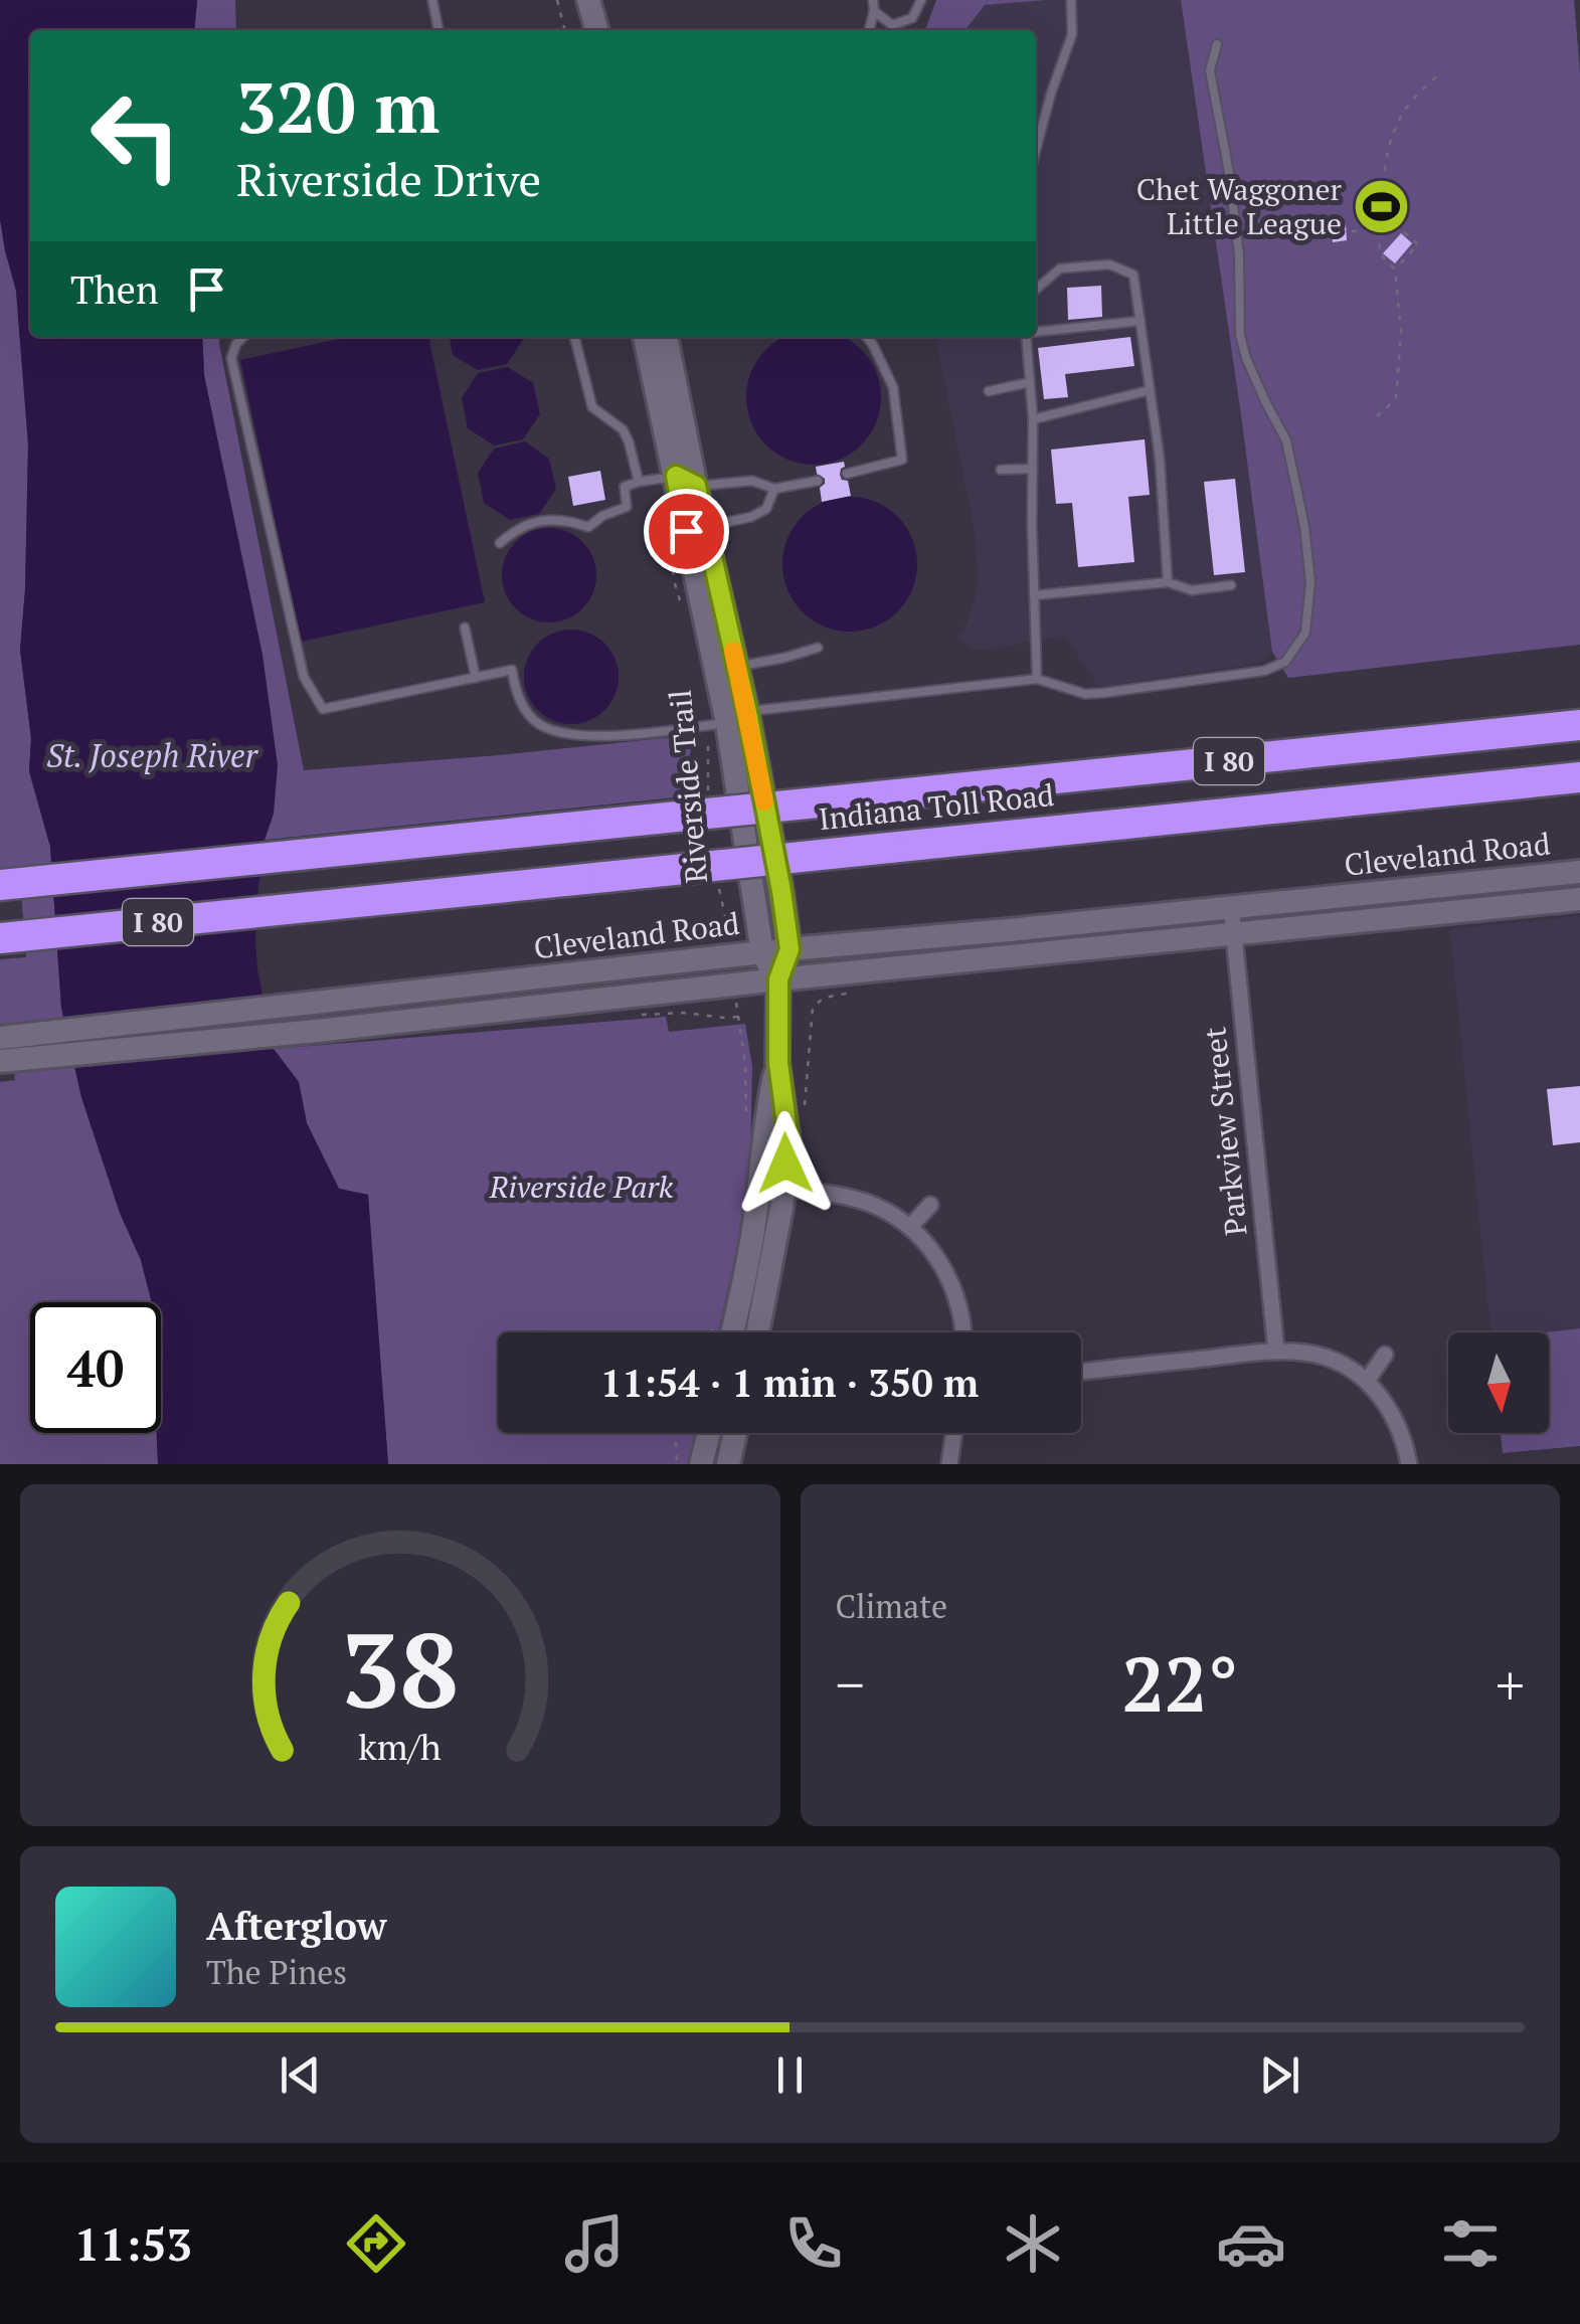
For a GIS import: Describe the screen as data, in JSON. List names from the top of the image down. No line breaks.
{"streets":{"highway":["I 80","Indiana Toll Road"],"main road":["Cleveland Road"],"street":["Parkview Street"],"path":["Riverside Trail"]},"crossings":[["Cleveland Road","Parkview Street"]],"water":["St. Joseph River"],"parks":["Riverside Park"],"places":{"sports":["Chet Waggoner Little League"]},"north":"bottom","page":{"turn":["320 m","Riverside Drive"],"then":"Then","limit":"40","trip":"11:54 · 1 min · 350 m","tile":"Climate","heat":["−","22°","+"],"song":["Afterglow","The Pines"],"tabs":"11:53","gauge":["38","km/h"]}}
